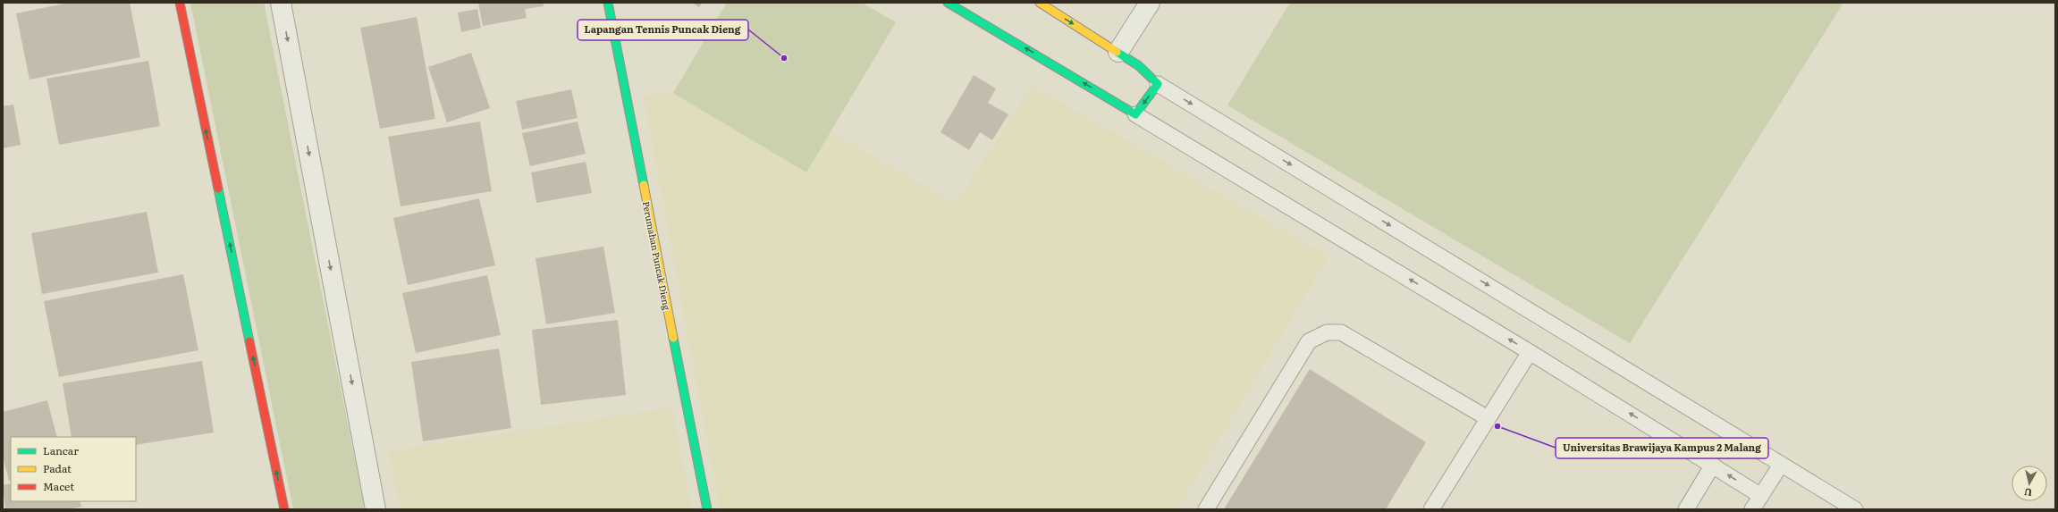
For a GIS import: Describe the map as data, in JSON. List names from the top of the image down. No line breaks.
{"streets":{"street":["Perumahan Puncak Dieng"]},"places":["Lapangan Tennis Puncak Dieng","Universitas Brawijaya Kampus 2 Malang"],"legend":["Lancar","Padat","Macet"],"north":"bottom"}
